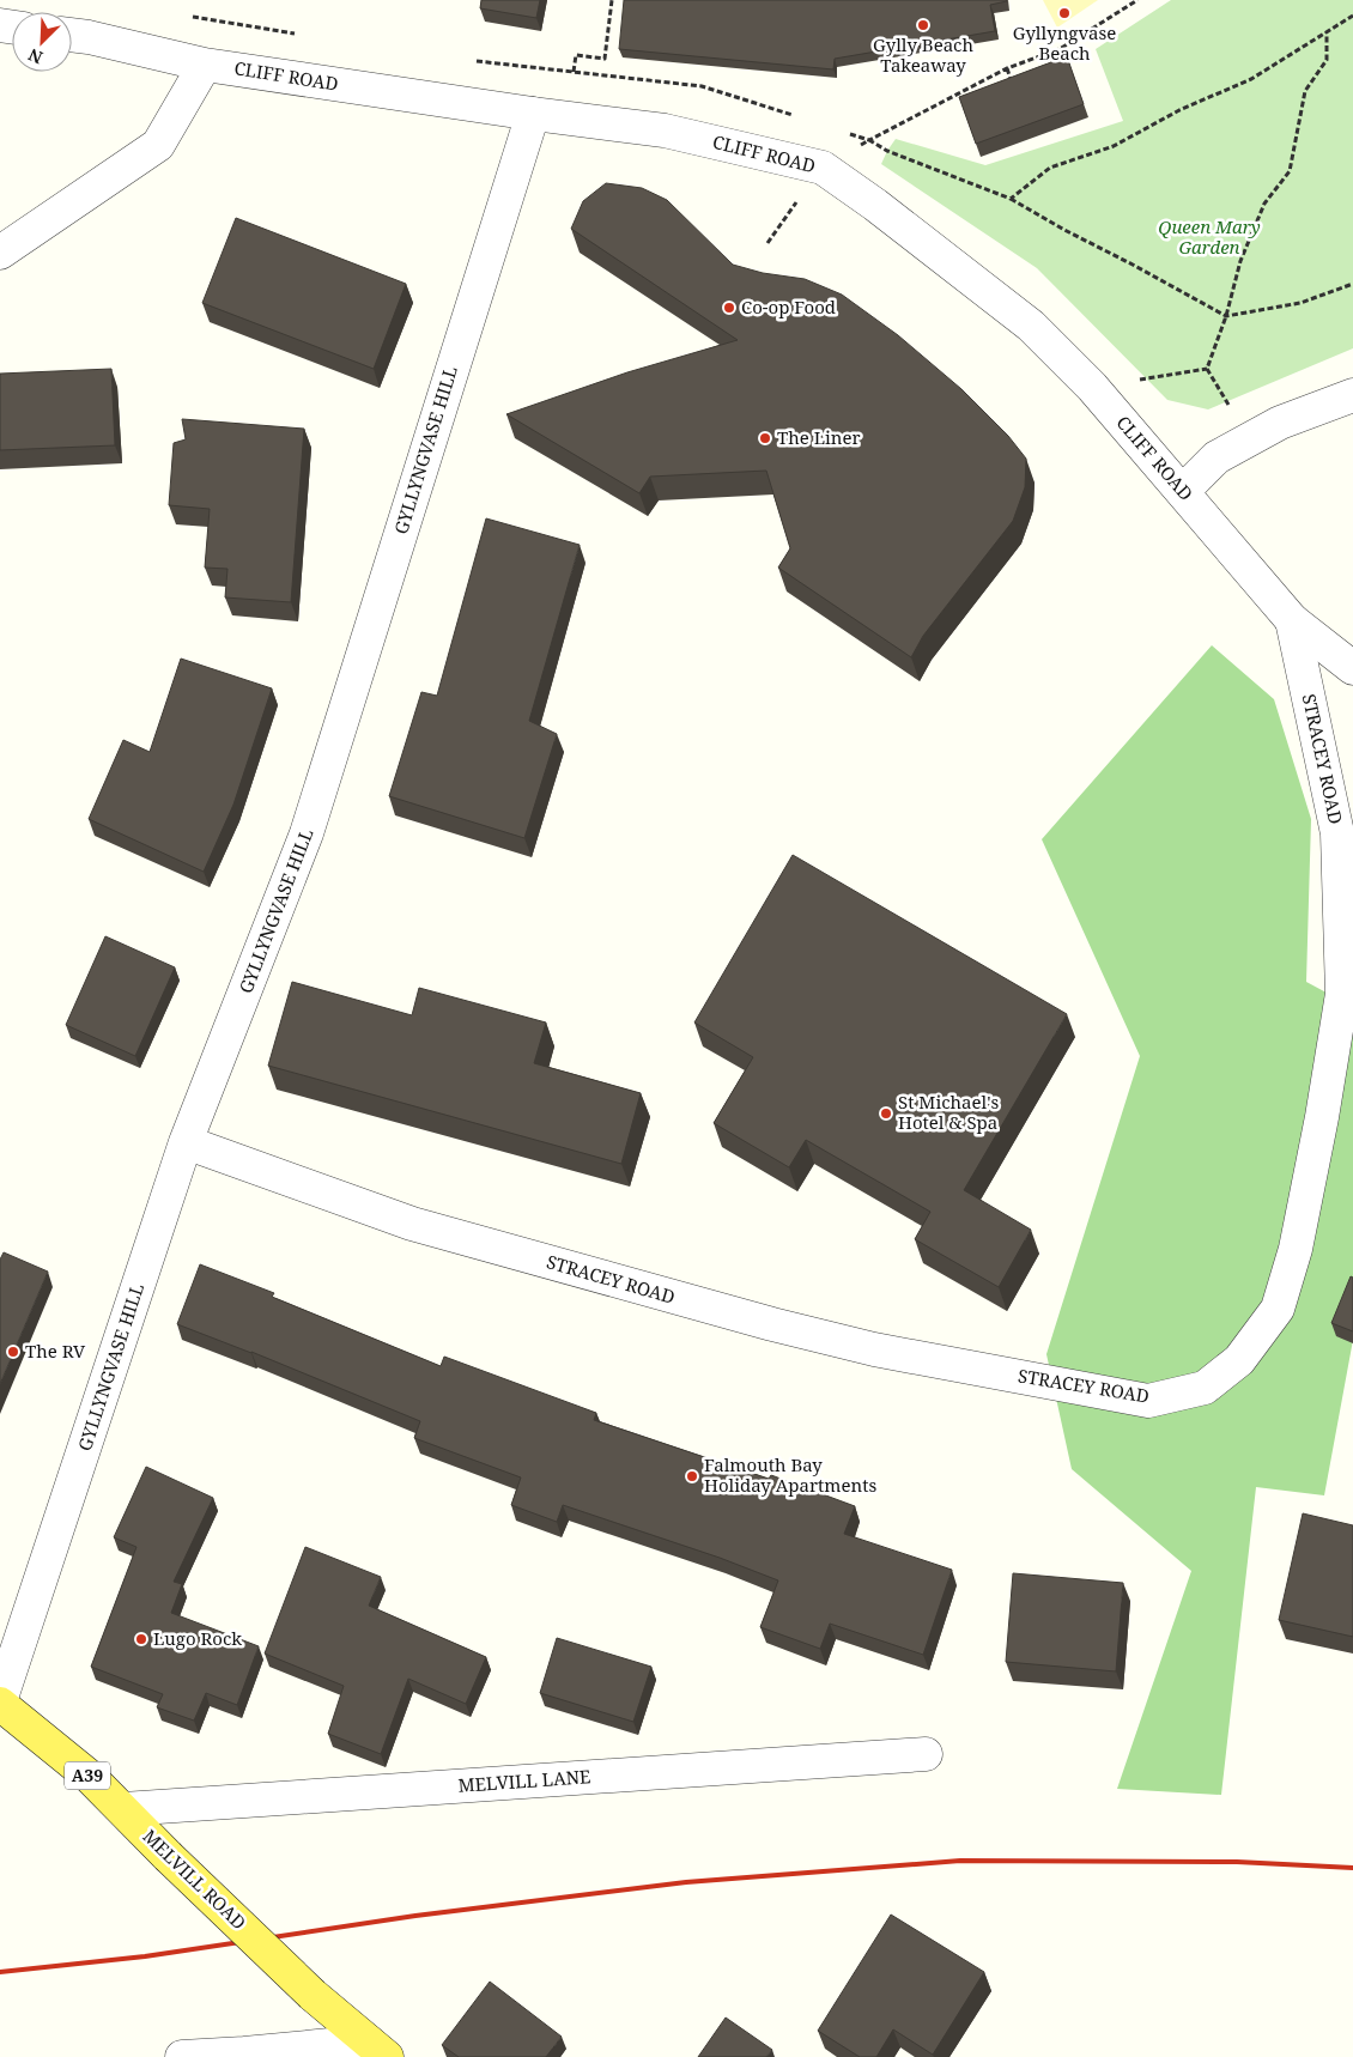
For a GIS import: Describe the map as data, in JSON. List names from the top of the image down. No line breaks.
{"streets":{"main road":["A39","MELVILL ROAD"],"street":["CLIFF ROAD","GYLLYNGVASE HILL","STRACEY ROAD","MELVILL LANE"]},"crossings":[["CLIFF ROAD","GYLLYNGVASE HILL"],["CLIFF ROAD","STRACEY ROAD"],["GYLLYNGVASE HILL","STRACEY ROAD"],["GYLLYNGVASE HILL","MELVILL ROAD"],["MELVILL LANE","MELVILL ROAD"]],"parks":["Queen Mary Garden"],"places":["Gyllyngvase Beach","Gylly Beach Takeaway","Co-op Food","The Liner","St Michael's Hotel & Spa","The RV","Falmouth Bay Holiday Apartments","Lugo Rock"],"north":"bottom left"}
